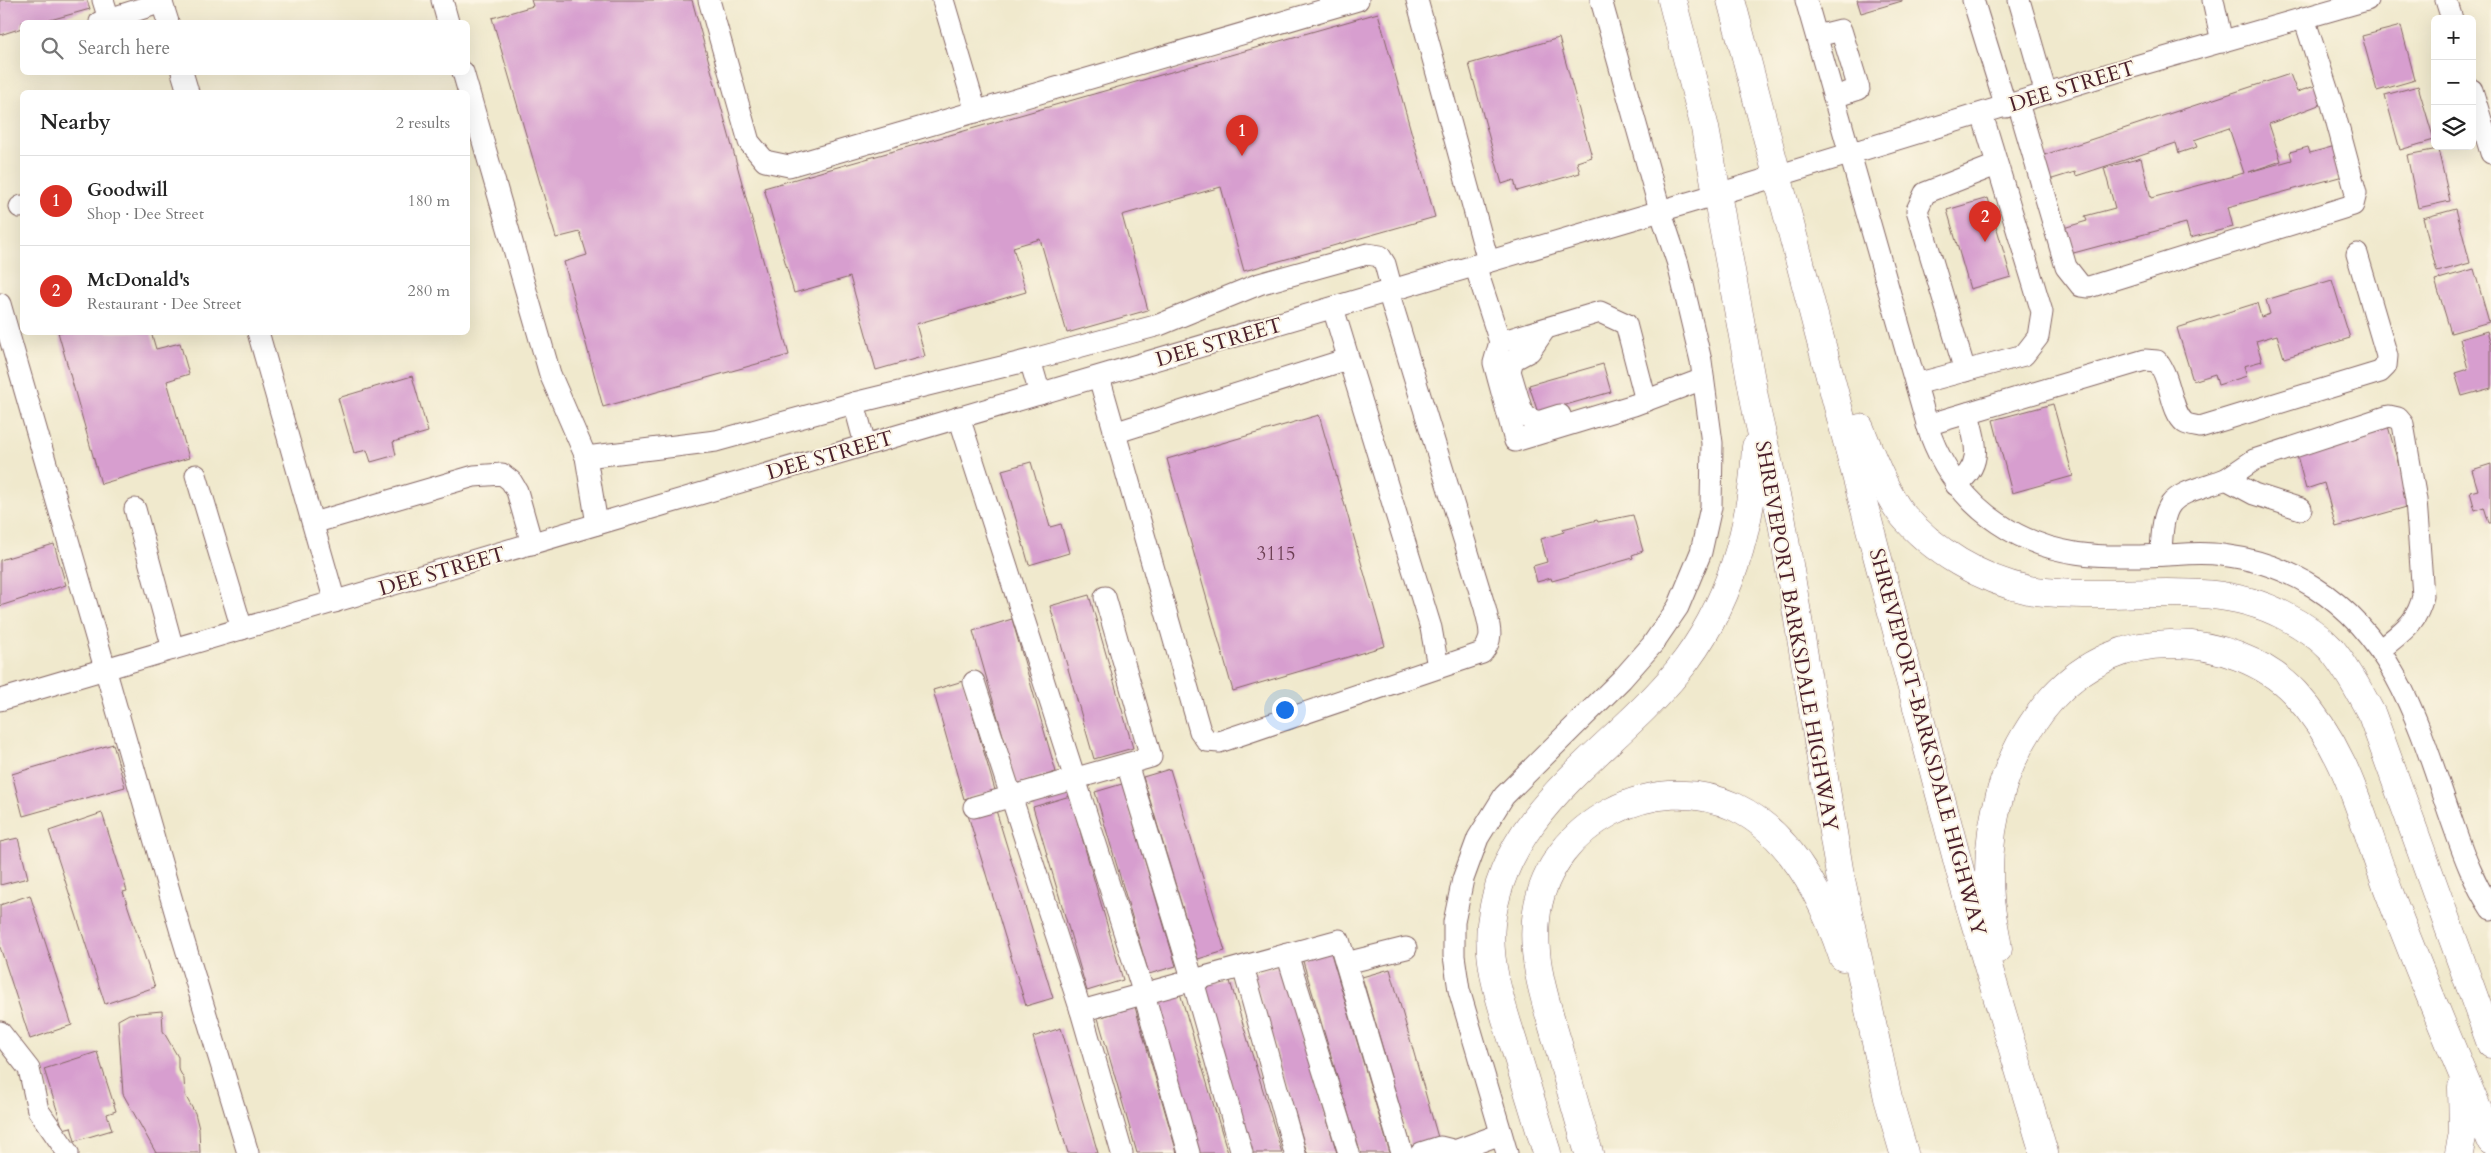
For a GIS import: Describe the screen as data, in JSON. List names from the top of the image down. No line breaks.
{"streets":{"main road":["SHREVEPORT BARKSDALE HIGHWAY","SHREVEPORT-BARKSDALE HIGHWAY"],"street":["DEE STREET"]},"crossings":[["DEE STREET","SHREVEPORT BARKSDALE HIGHWAY"]],"house_numbers":["3115"],"page":{"map_buttons":["+","−"],"search":"Search here","heading":["Nearby","2 results"],"pins":["1","2"],"list":[{"mark":"1","name":"Goodwill","note":"Shop · Dee Street","value":"180 m"},{"mark":"2","name":"McDonald's","note":"Restaurant · Dee Street","value":"280 m"}]}}
